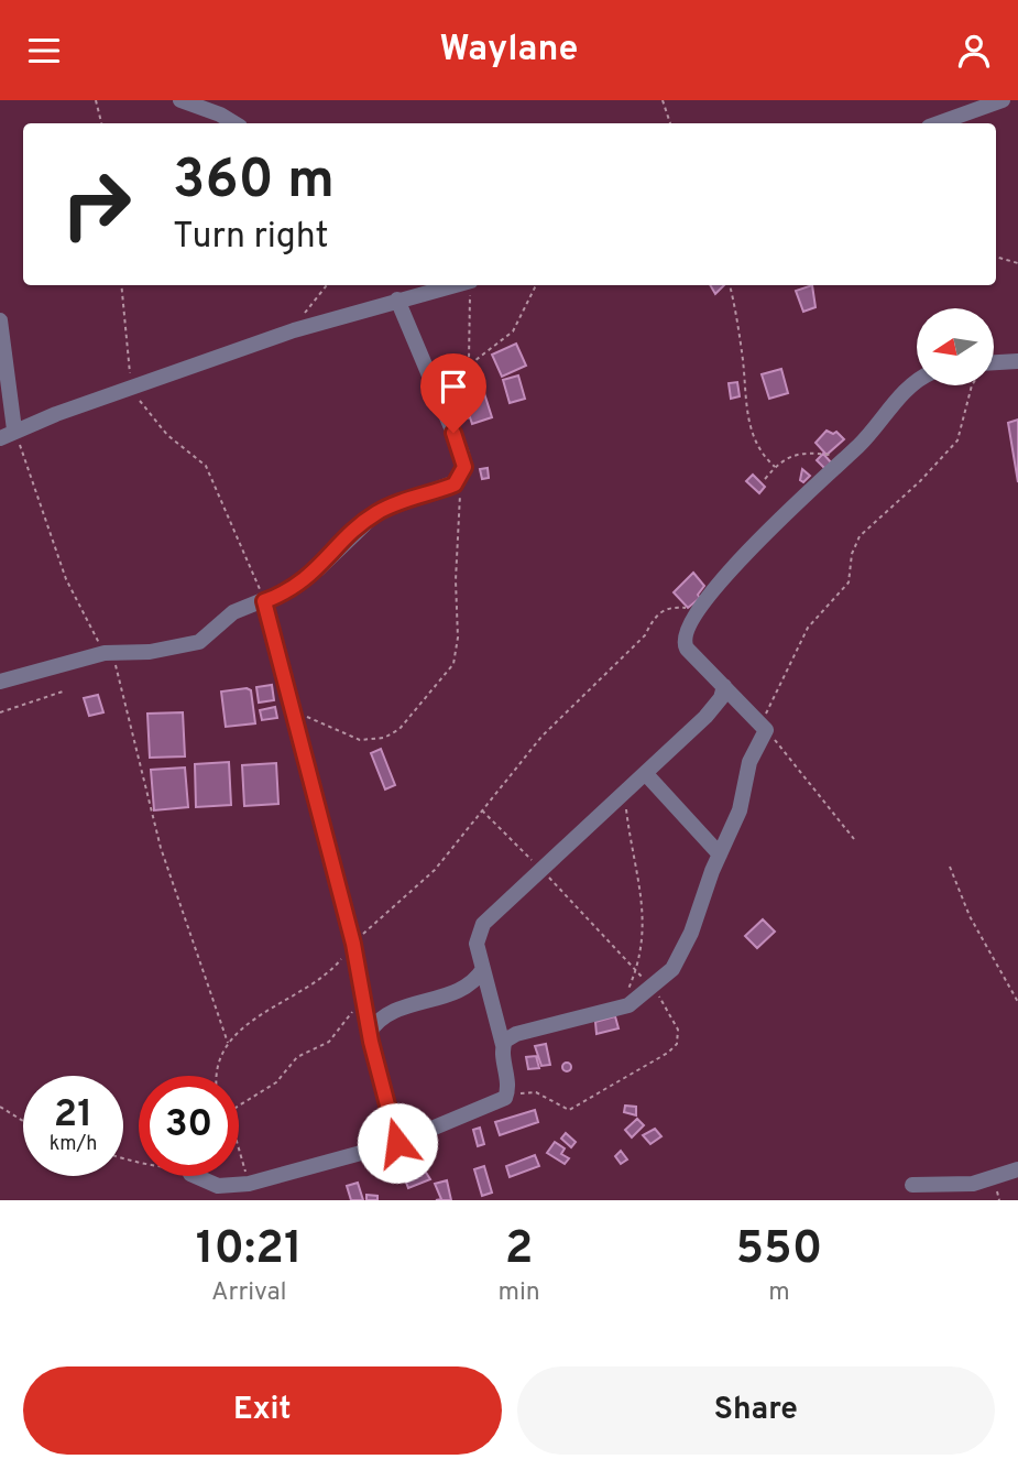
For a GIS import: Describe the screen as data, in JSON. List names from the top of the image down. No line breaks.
{"north":"left","page":{"header":"Waylane","turn":["360 m","Turn right"],"speed":"21 km/h","limit":"30","eta":["10:21","Arrival","2","min","550","m"],"buttons":["Exit","Share"]}}
